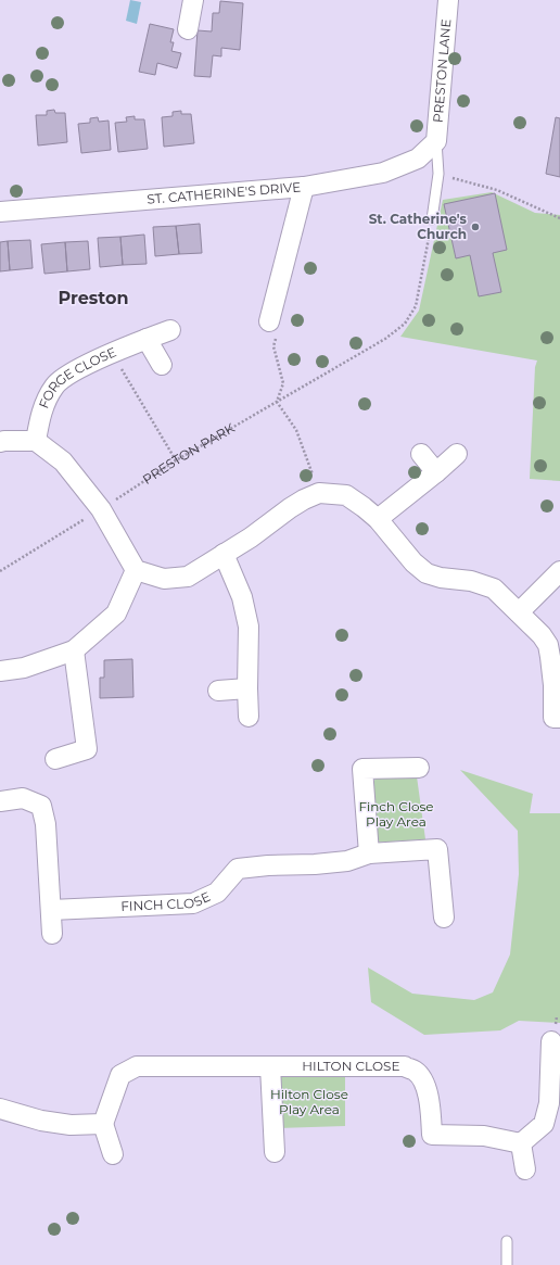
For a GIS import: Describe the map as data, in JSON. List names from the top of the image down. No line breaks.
{"streets":{"street":["PRESTON LANE","ST. CATHERINE'S DRIVE","FORGE CLOSE","FINCH CLOSE","HILTON CLOSE"],"path":["PRESTON PARK"]},"crossings":[["PRESTON LANE","ST. CATHERINE'S DRIVE"]],"districts":["Preston"],"parks":["Finch Close Play Area","Hilton Close Play Area"],"places":["St. Catherine's Church"]}
